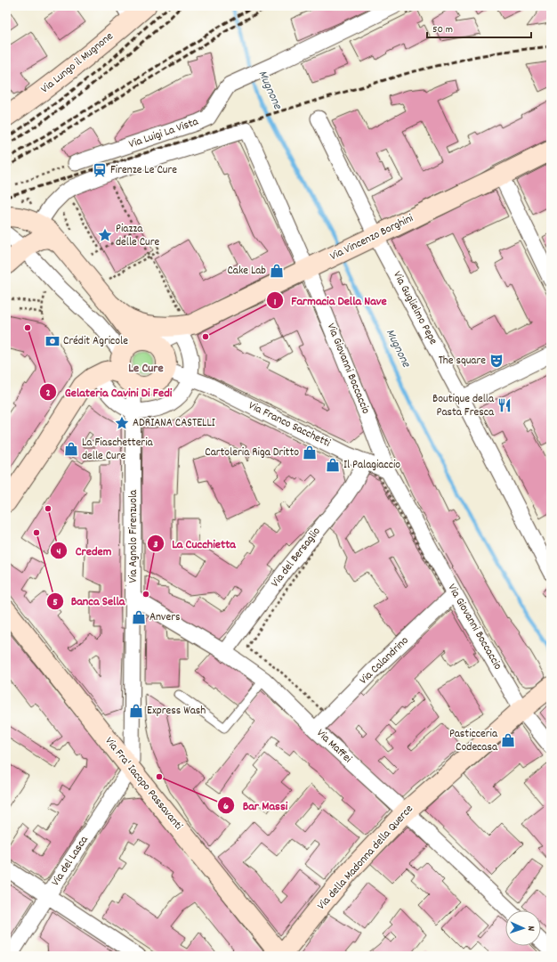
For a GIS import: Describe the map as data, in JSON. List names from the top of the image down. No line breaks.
{"streets":{"street":["Via Lungo il Mugnone","Via Luigi La Vista","Via Vincenzo Borghini","Via Guglielmo Pepe","Via Giovanni Boccaccio","Via Franco Sacchetti","Via Agnolo Firenzuola","Via del Bersaglio","Via Calandrino","Via Maffei","Via Fra' Iacopo Passavanti","Via della Madonna della Querce","Via del Lasca"]},"crossings":[["Via Vincenzo Borghini","Via Guglielmo Pepe"],["Via Vincenzo Borghini","Via Giovanni Boccaccio"],["Via Giovanni Boccaccio","Via Franco Sacchetti"],["Via Giovanni Boccaccio","Via Calandrino"],["Via Giovanni Boccaccio","Via della Madonna della Querce"],["Via Franco Sacchetti","Via del Bersaglio"],["Via Agnolo Firenzuola","Via Maffei"],["Via Agnolo Firenzuola","Via Fra' Iacopo Passavanti"],["Via Agnolo Firenzuola","Via del Lasca"],["Via del Bersaglio","Via Maffei"],["Via Calandrino","Via Maffei"],["Via Maffei","Via della Madonna della Querce"],["Via Fra' Iacopo Passavanti","Via della Madonna della Querce"],["Via Fra' Iacopo Passavanti","Via del Lasca"]],"districts":["Le Cure"],"water":["Mugnone"],"places":{"station":["Firenze Le Cure"],"place":["Piazza delle Cure","ADRIANA CASTELLI"],"shop":["Cake Lab","La Fiaschetteria delle Cure","Cartoleria Riga Dritto","Il Palagiaccio","Anvers","Express Wash","Pasticceria Codecasa"],"other":["Gelateria Cavini Di Fedi","Farmacia Della Nave","Credem","Banca Sella","La Cucchietta","Bar Massi"],"bank":["Crédit Agricole"],"theatre":["The square"],"restaurant":["Boutique della Pasta Fresca"]},"scale_bar":"50 m","north":"right"}
